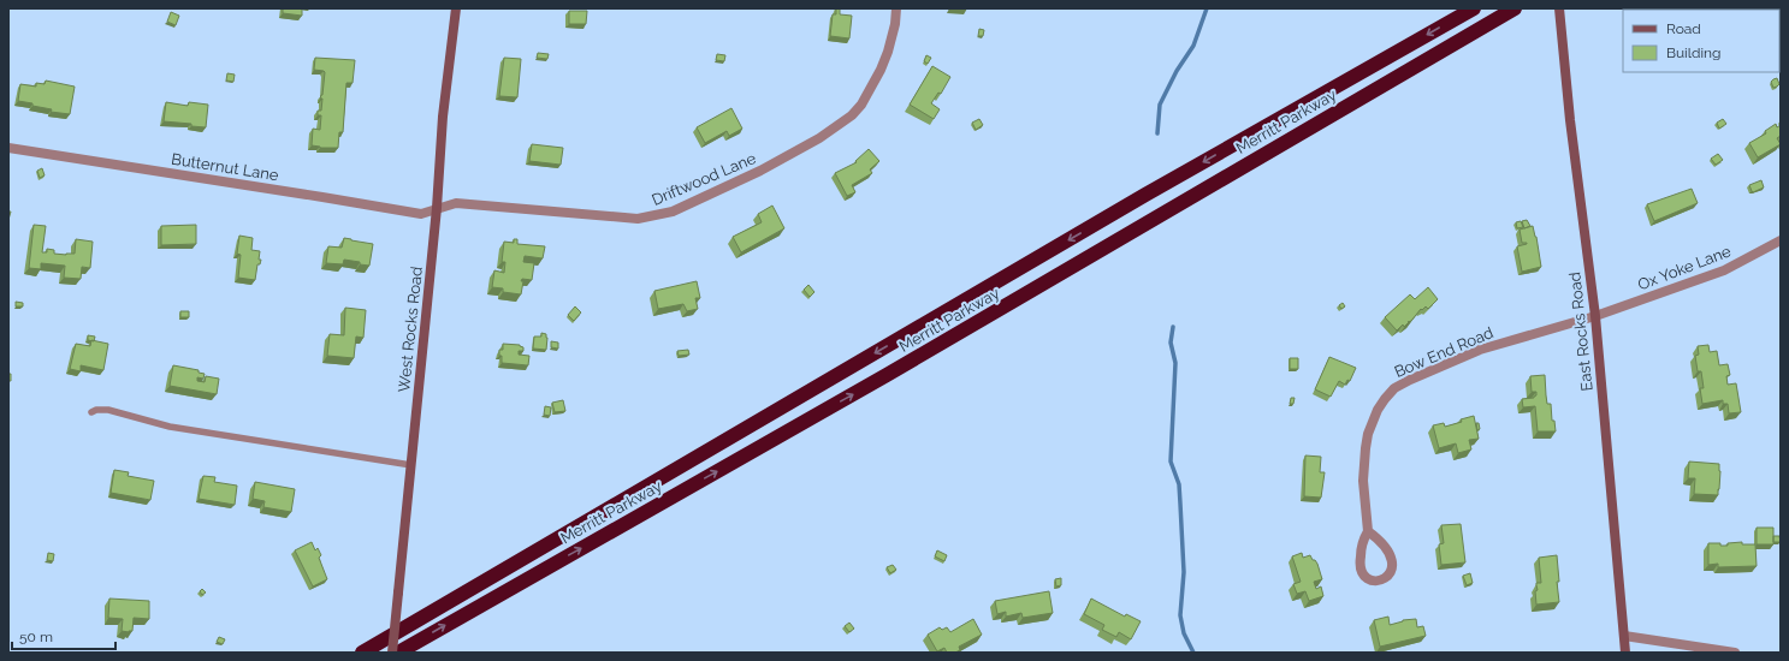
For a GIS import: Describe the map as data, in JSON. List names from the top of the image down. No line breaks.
{"streets":{"highway":["Merritt Parkway"],"street":["Butternut Lane","Driftwood Lane","Ox Yoke Lane","West Rocks Road","East Rocks Road","Bow End Road"]},"crossings":[["Butternut Lane","Driftwood Lane"],["Butternut Lane","West Rocks Road"],["Driftwood Lane","West Rocks Road"],["Ox Yoke Lane","East Rocks Road"],["Ox Yoke Lane","Bow End Road"],["East Rocks Road","Bow End Road"]],"legend":["Road","Building"],"scale_bar":"50 m"}
